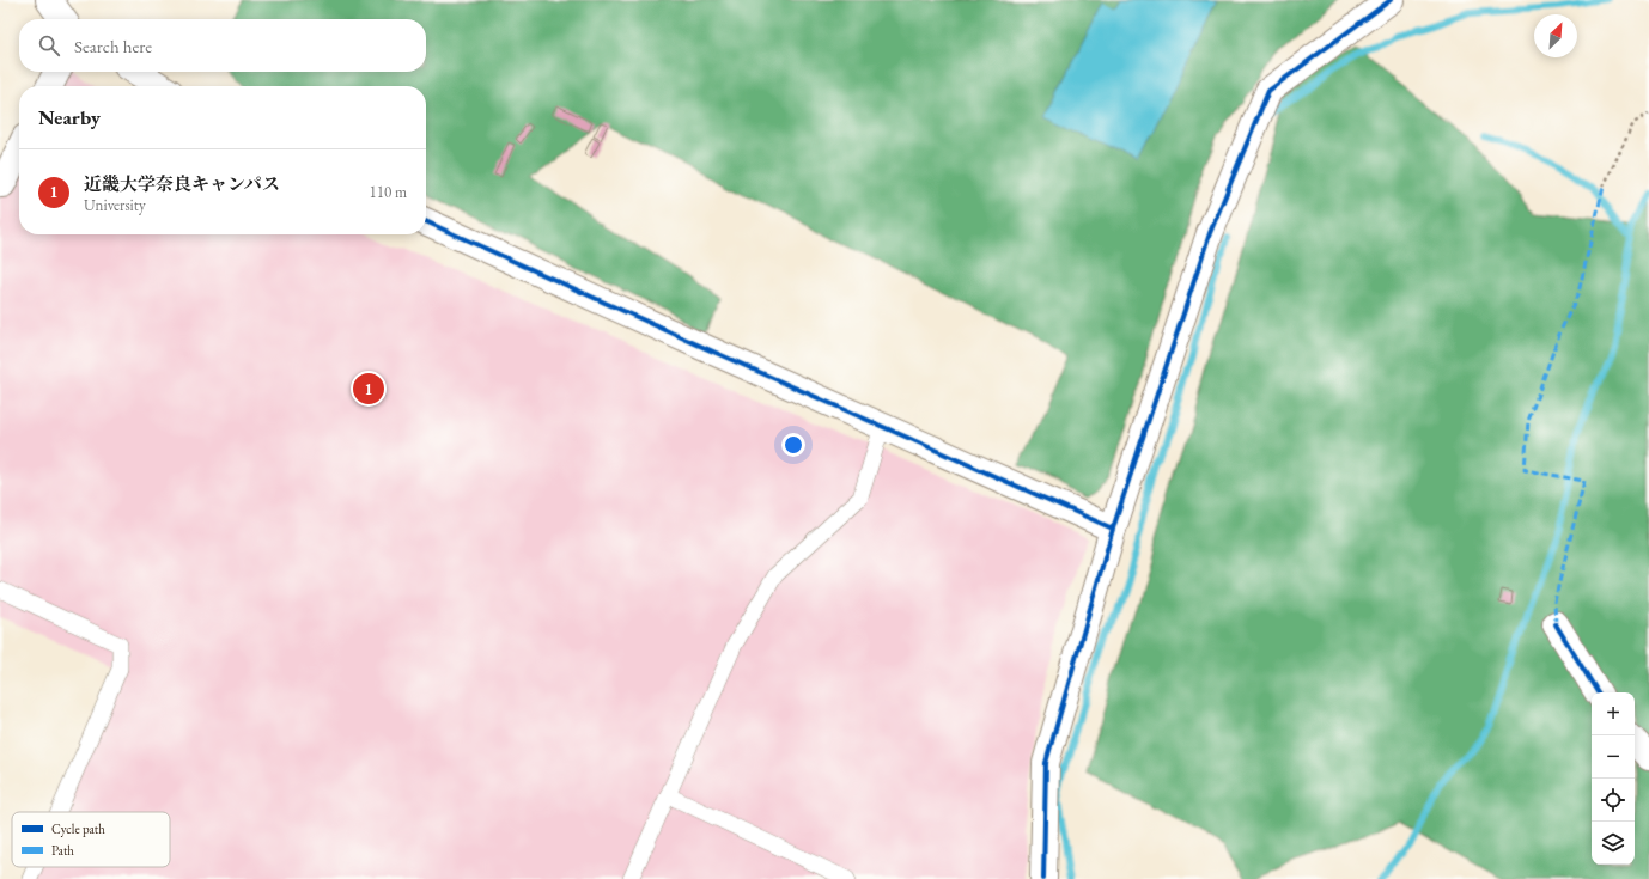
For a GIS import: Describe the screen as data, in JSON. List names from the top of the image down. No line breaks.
{"legend":["Cycle path","Path"],"north":"top right","page":{"search":"Search here","heading":"Nearby","list":[{"mark":"1","name":"近畿大学奈良キャンパス","note":"University","value":"110 m"}],"pins":"1","map_buttons":["+","−"]}}
